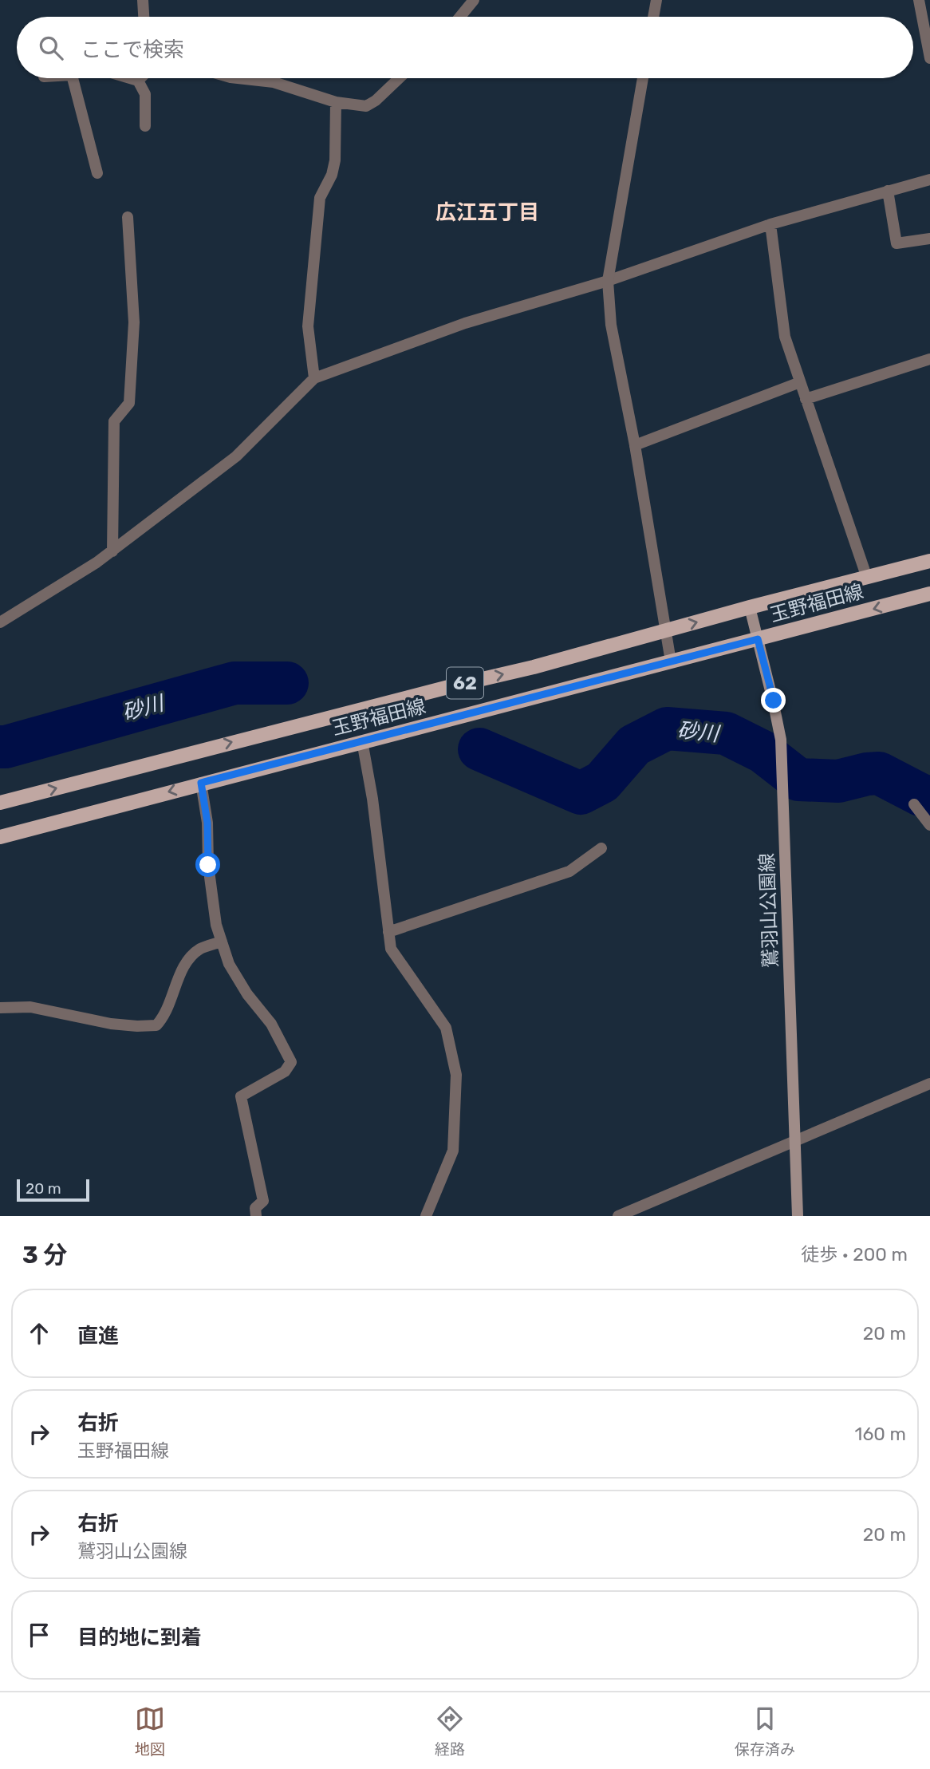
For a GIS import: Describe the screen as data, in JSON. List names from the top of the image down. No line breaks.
{"streets":{"main road":["玉野福田線","62","鷲羽山公園線"]},"crossings":[["玉野福田線","鷲羽山公園線"]],"districts":["広江五丁目"],"water":["砂川"],"scale_bar":"20 m","page":{"search":"ここで検索","scale":"20 m","heading":["3 分","徒歩 · 200 m"],"list":[["直進","20 m"],["右折","玉野福田線","160 m"],["右折","鷲羽山公園線","20 m"],"目的地に到着"],"nav":["地図","経路","保存済み"]}}
